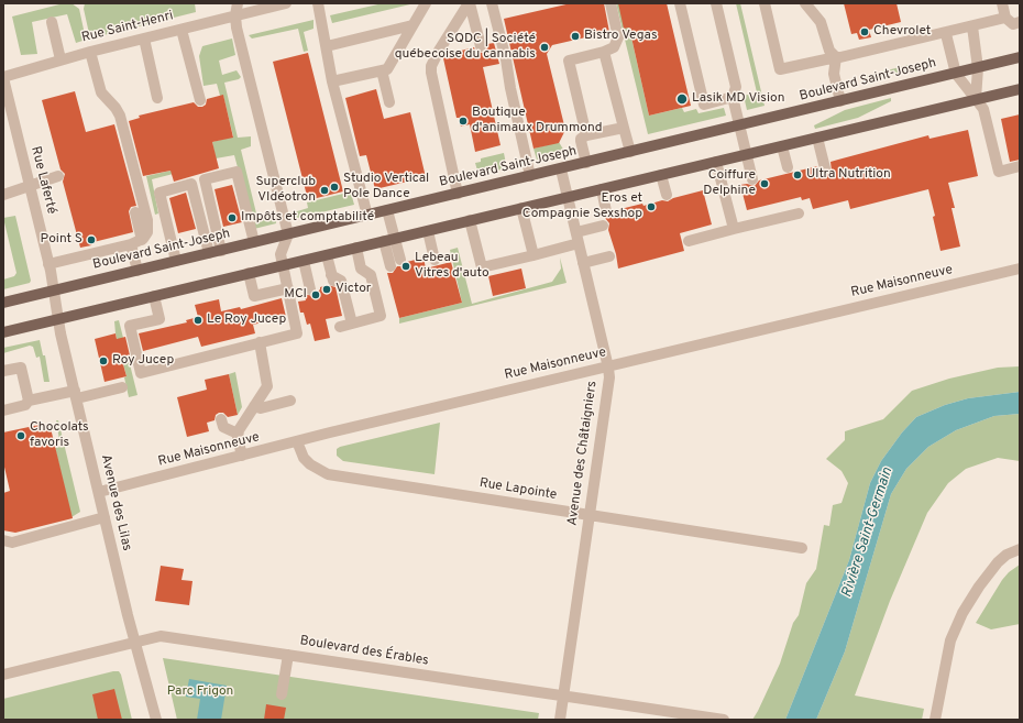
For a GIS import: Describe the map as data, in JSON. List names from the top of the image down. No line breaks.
{"streets":{"main road":["Boulevard Saint-Joseph"],"street":["Rue Saint-Henri","Rue Laferté","Rue Maisonneuve","Avenue des Châtaigniers","Rue Lapointe","Avenue des Lilas","Boulevard des Érables"]},"crossings":[["Rue Saint-Henri","Rue Laferté"],["Boulevard Saint-Joseph","Rue Laferté"],["Boulevard Saint-Joseph","Avenue des Châtaigniers"],["Boulevard Saint-Joseph","Avenue des Lilas"],["Rue Laferté","Avenue des Lilas"],["Rue Maisonneuve","Avenue des Châtaigniers"],["Rue Maisonneuve","Rue Lapointe"],["Rue Maisonneuve","Avenue des Lilas"],["Avenue des Châtaigniers","Rue Lapointe"],["Avenue des Châtaigniers","Boulevard des Érables"],["Avenue des Lilas","Boulevard des Érables"]],"water":["Rivière Saint-Germain"],"parks":["Parc Frigon"],"places":["Chevrolet","Bistro Vegas","SQDC | Société québecoise du cannabis","Lasik MD Vision","Boutique d'animaux Drummond","Ultra Nutrition","Coiffure Delphine","Studio Vertical Pole Dance","Superclub VIdéotron","Eros et Compagnie Sexshop","Impôts et comptabilité","Point S","Lebeau Vitres d'auto","Victor","MCI","Le Roy Jucep","Roy Jucep","Chocolats favoris"]}
